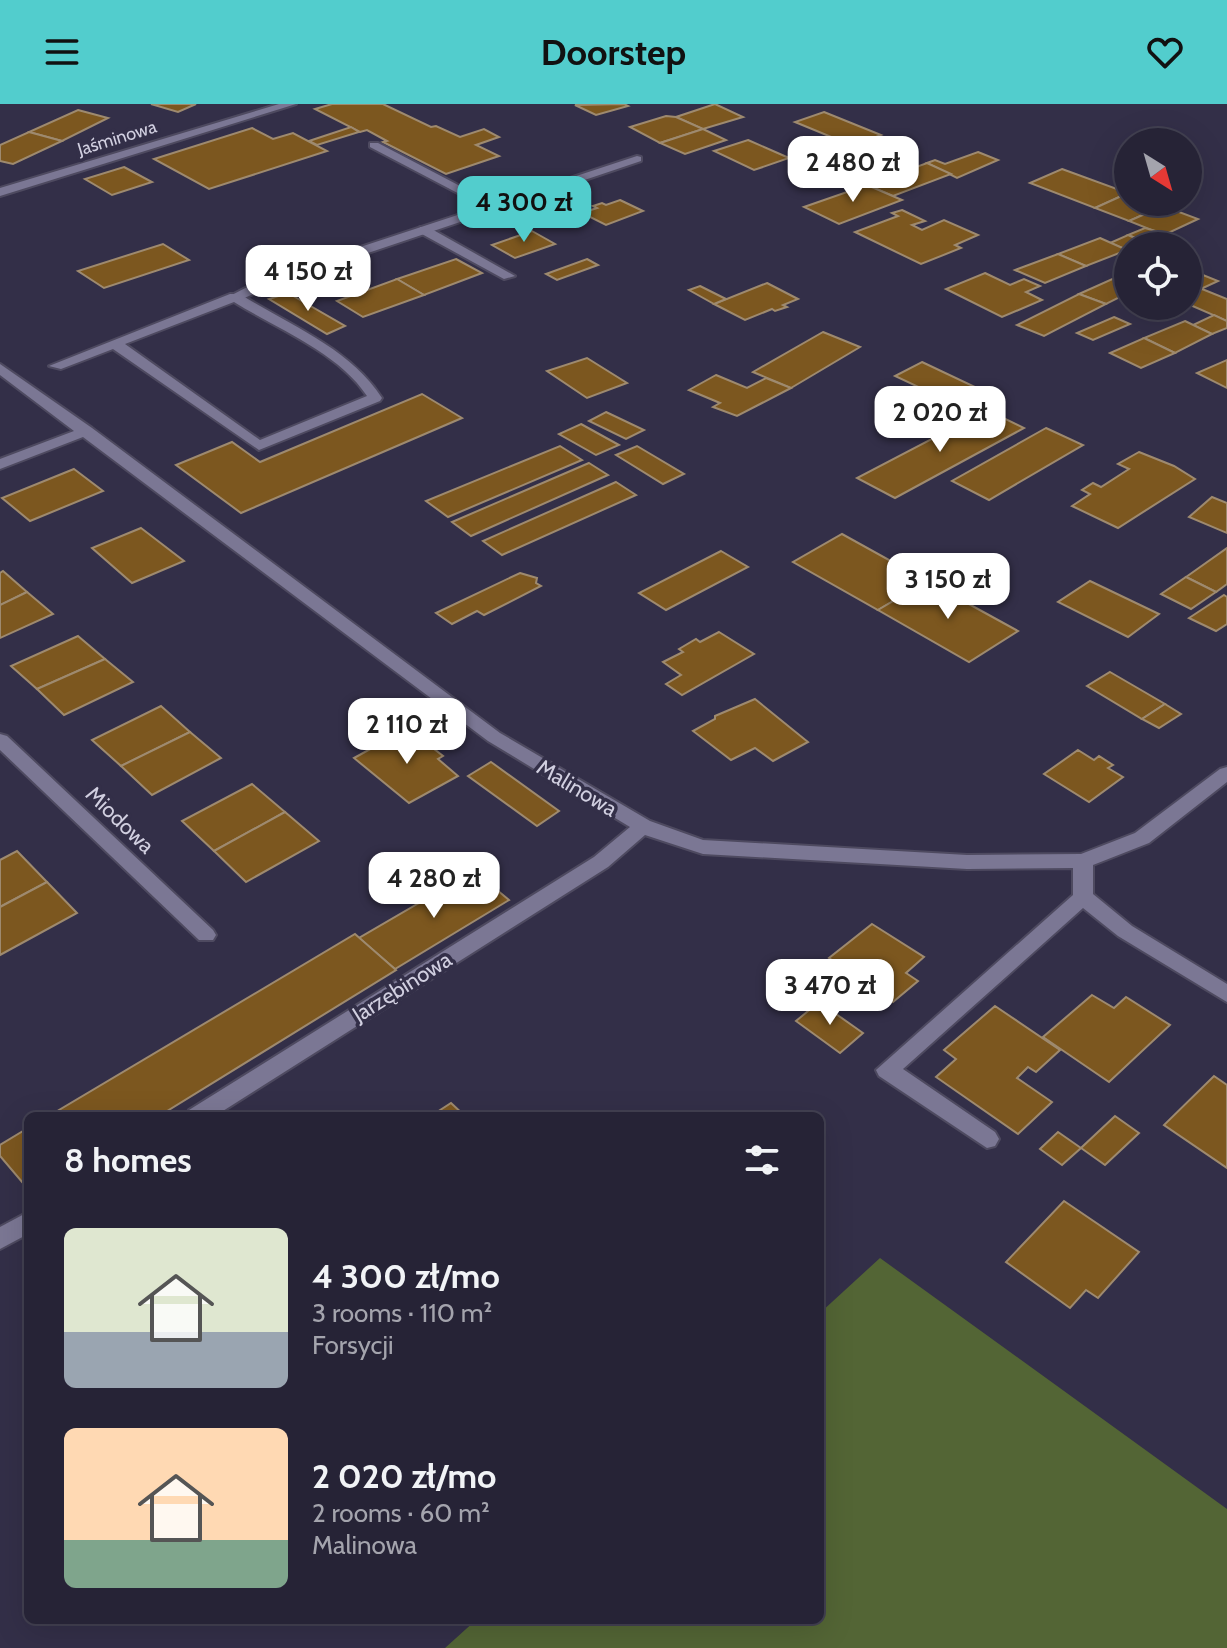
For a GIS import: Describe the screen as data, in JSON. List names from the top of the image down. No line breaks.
{"streets":{"street":["Jaśminowa","Malinowa","Miodowa","Jarzębinowa"]},"crossings":[["Malinowa","Jarzębinowa"]],"north":"bottom right","page":{"header":"Doorstep","price":["2 480 zł","4 300 zł","4 150 zł","2 020 zł","3 150 zł","2 110 zł","4 280 zł","3 470 zł"],"heading":"8 homes","list":[{"name":"4 300 zł/mo","note":"3 rooms · 110 m² · Forsycji"},{"name":"2 020 zł/mo","note":"2 rooms · 60 m² · Malinowa"}]}}
